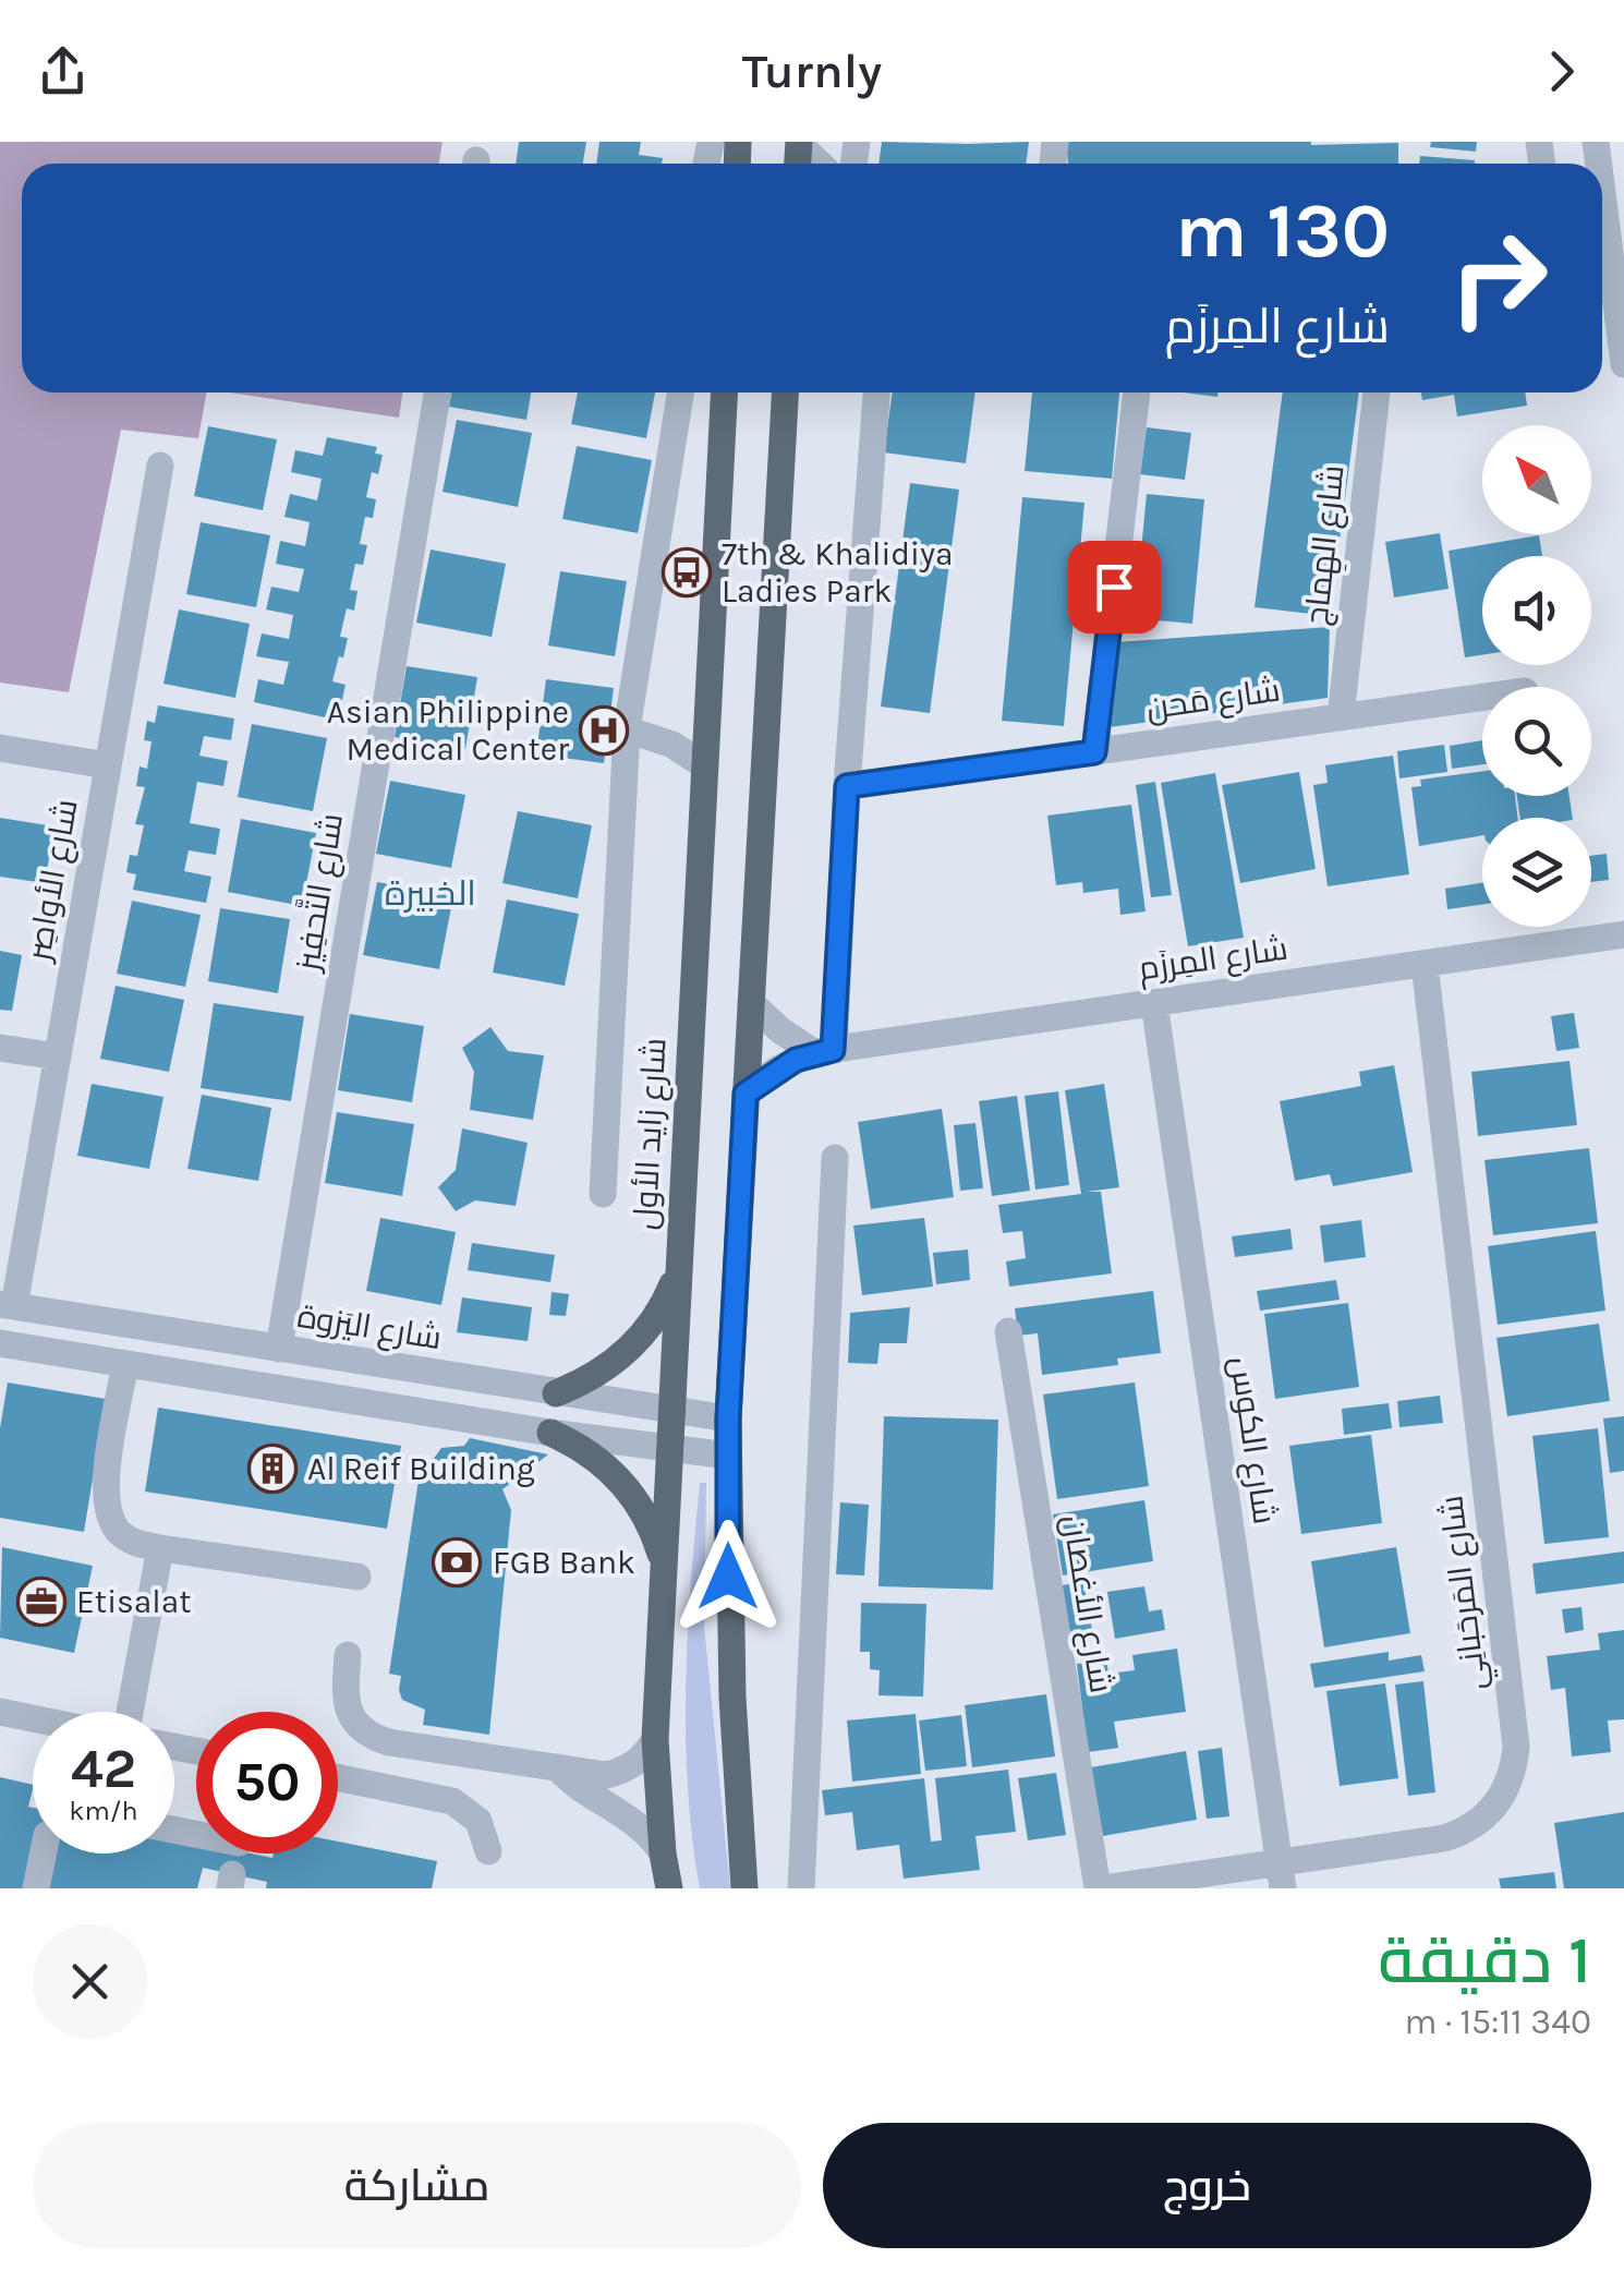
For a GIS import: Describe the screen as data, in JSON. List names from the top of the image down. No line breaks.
{"streets":{"main road":["شارع زايد الأول"],"street":["شارع الهِماج","شارع مَحن","شارع الأواصِر","شارع التَّحفِيز","شارع المِرزَم","شارع اليَزوة","شارع الكوس","شارع المَرحَبانِي","شارع الأغصان"]},"crossings":[["شارع الهِماج","شارع مَحن"],["شارع الأواصِر","شارع اليَزوة"],["شارع التَّحفِيز","شارع اليَزوة"],["شارع المِرزَم","شارع الكوس"],["شارع المِرزَم","شارع المَرحَبانِي"],["شارع زايد الأول","شارع اليَزوة"],["شارع الكوس","شارع المَرحَبانِي"],["شارع المَرحَبانِي","شارع الأغصان"]],"districts":["الخبيرة"],"places":{"bus stop":["7th & Khalidiya Ladies Park"],"hospital":["Asian Philippine Medical Center"],"building":["Al Reif Building"],"bank":["FGB Bank"],"office":["Etisalat"]},"north":"top left","page":{"header":"Turnly","turn":["130 m","شارع المِرزَم"],"speed":"42 km/h","limit":"50","heading":["1 دقيقة","340 m · 15:11"],"buttons":["خروج","مشاركة"]}}
